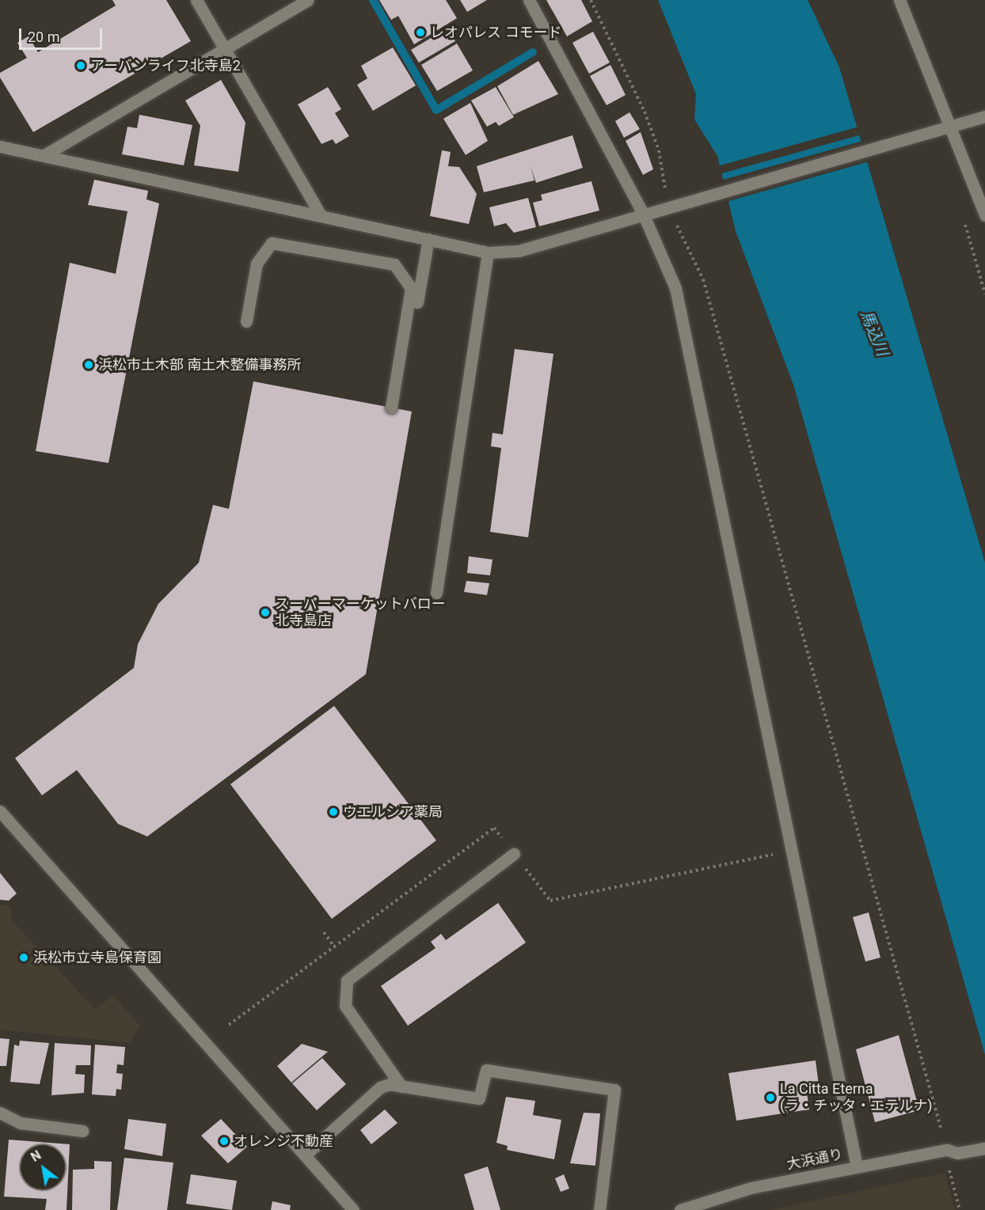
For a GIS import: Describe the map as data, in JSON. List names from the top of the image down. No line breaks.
{"streets":{"street":["大浜通り"]},"water":["馬込川"],"places":["レオパレス コモード","アーバンライフ北寺島2","浜松市土木部 南土木整備事務所","スーパーマーケットバロー 北寺島店","ウエルシア薬局","浜松市立寺島保育園","La Citta Eterna (ラ・チッタ・エテルナ)","オレンジ不動産"],"scale_bar":"20 m","north":"top left"}
